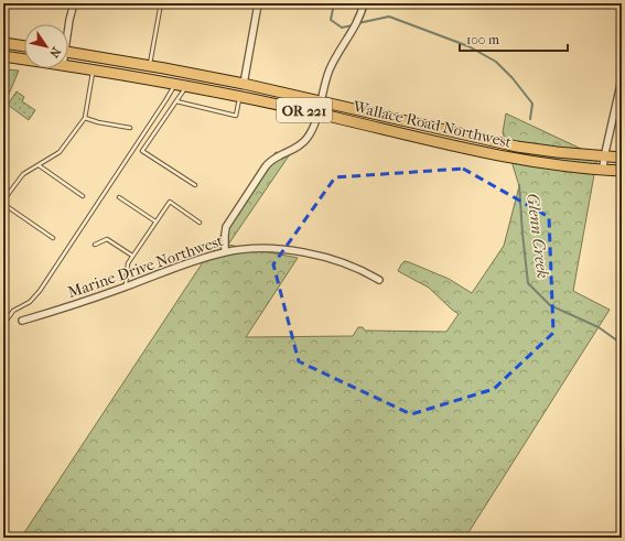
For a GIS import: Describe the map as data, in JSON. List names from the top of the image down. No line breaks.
{"streets":{"main road":["OR 221","Wallace Road Northwest"],"street":["Marine Drive Northwest"]},"water":["Glenn Creek"],"scale_bar":"100 m","north":"bottom right"}
